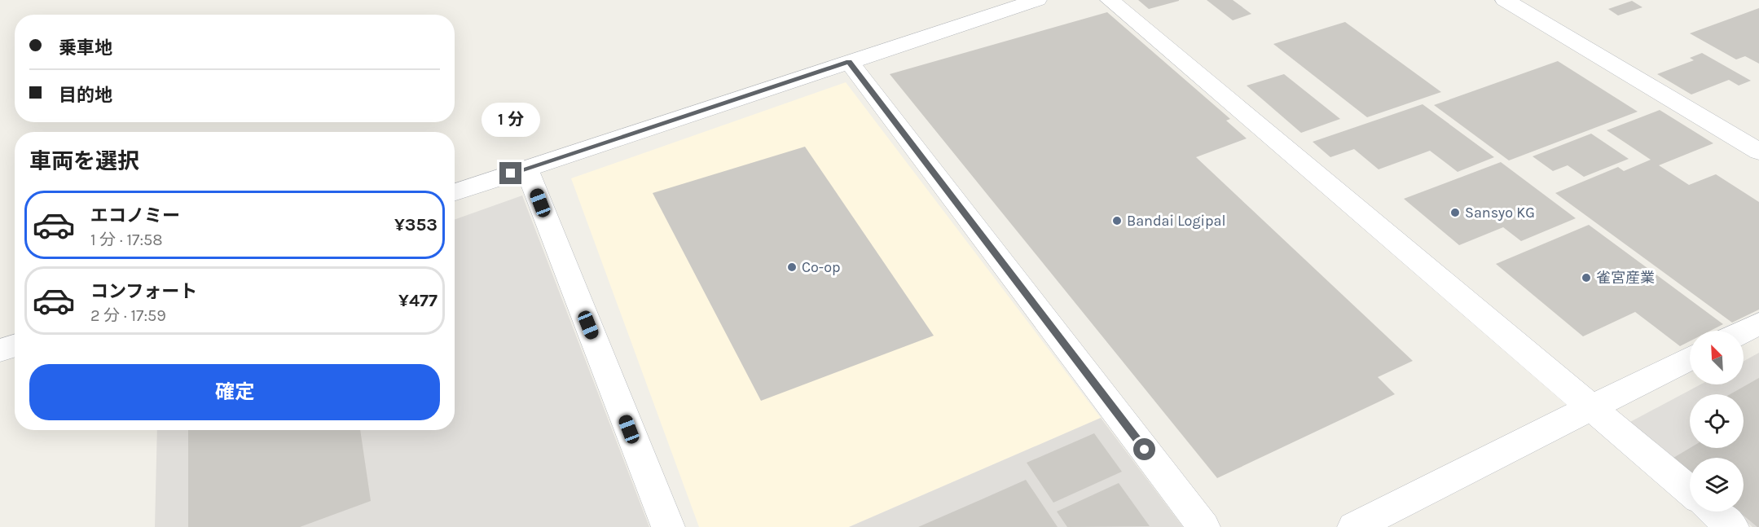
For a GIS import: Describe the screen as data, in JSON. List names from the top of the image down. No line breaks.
{"places":["Sansyo KG","Bandai Logipal","Co-op","雀宮産業"],"north":"top left","page":{"banner":["乗車地","目的地"],"bubble":"1 分","heading":"車両を選択","list":[{"name":"エコノミー","note":"1 分 · 17:58","value":"¥353"},{"name":"コンフォート","note":"2 分 · 17:59","value":"¥477"}],"buttons":"確定"}}
